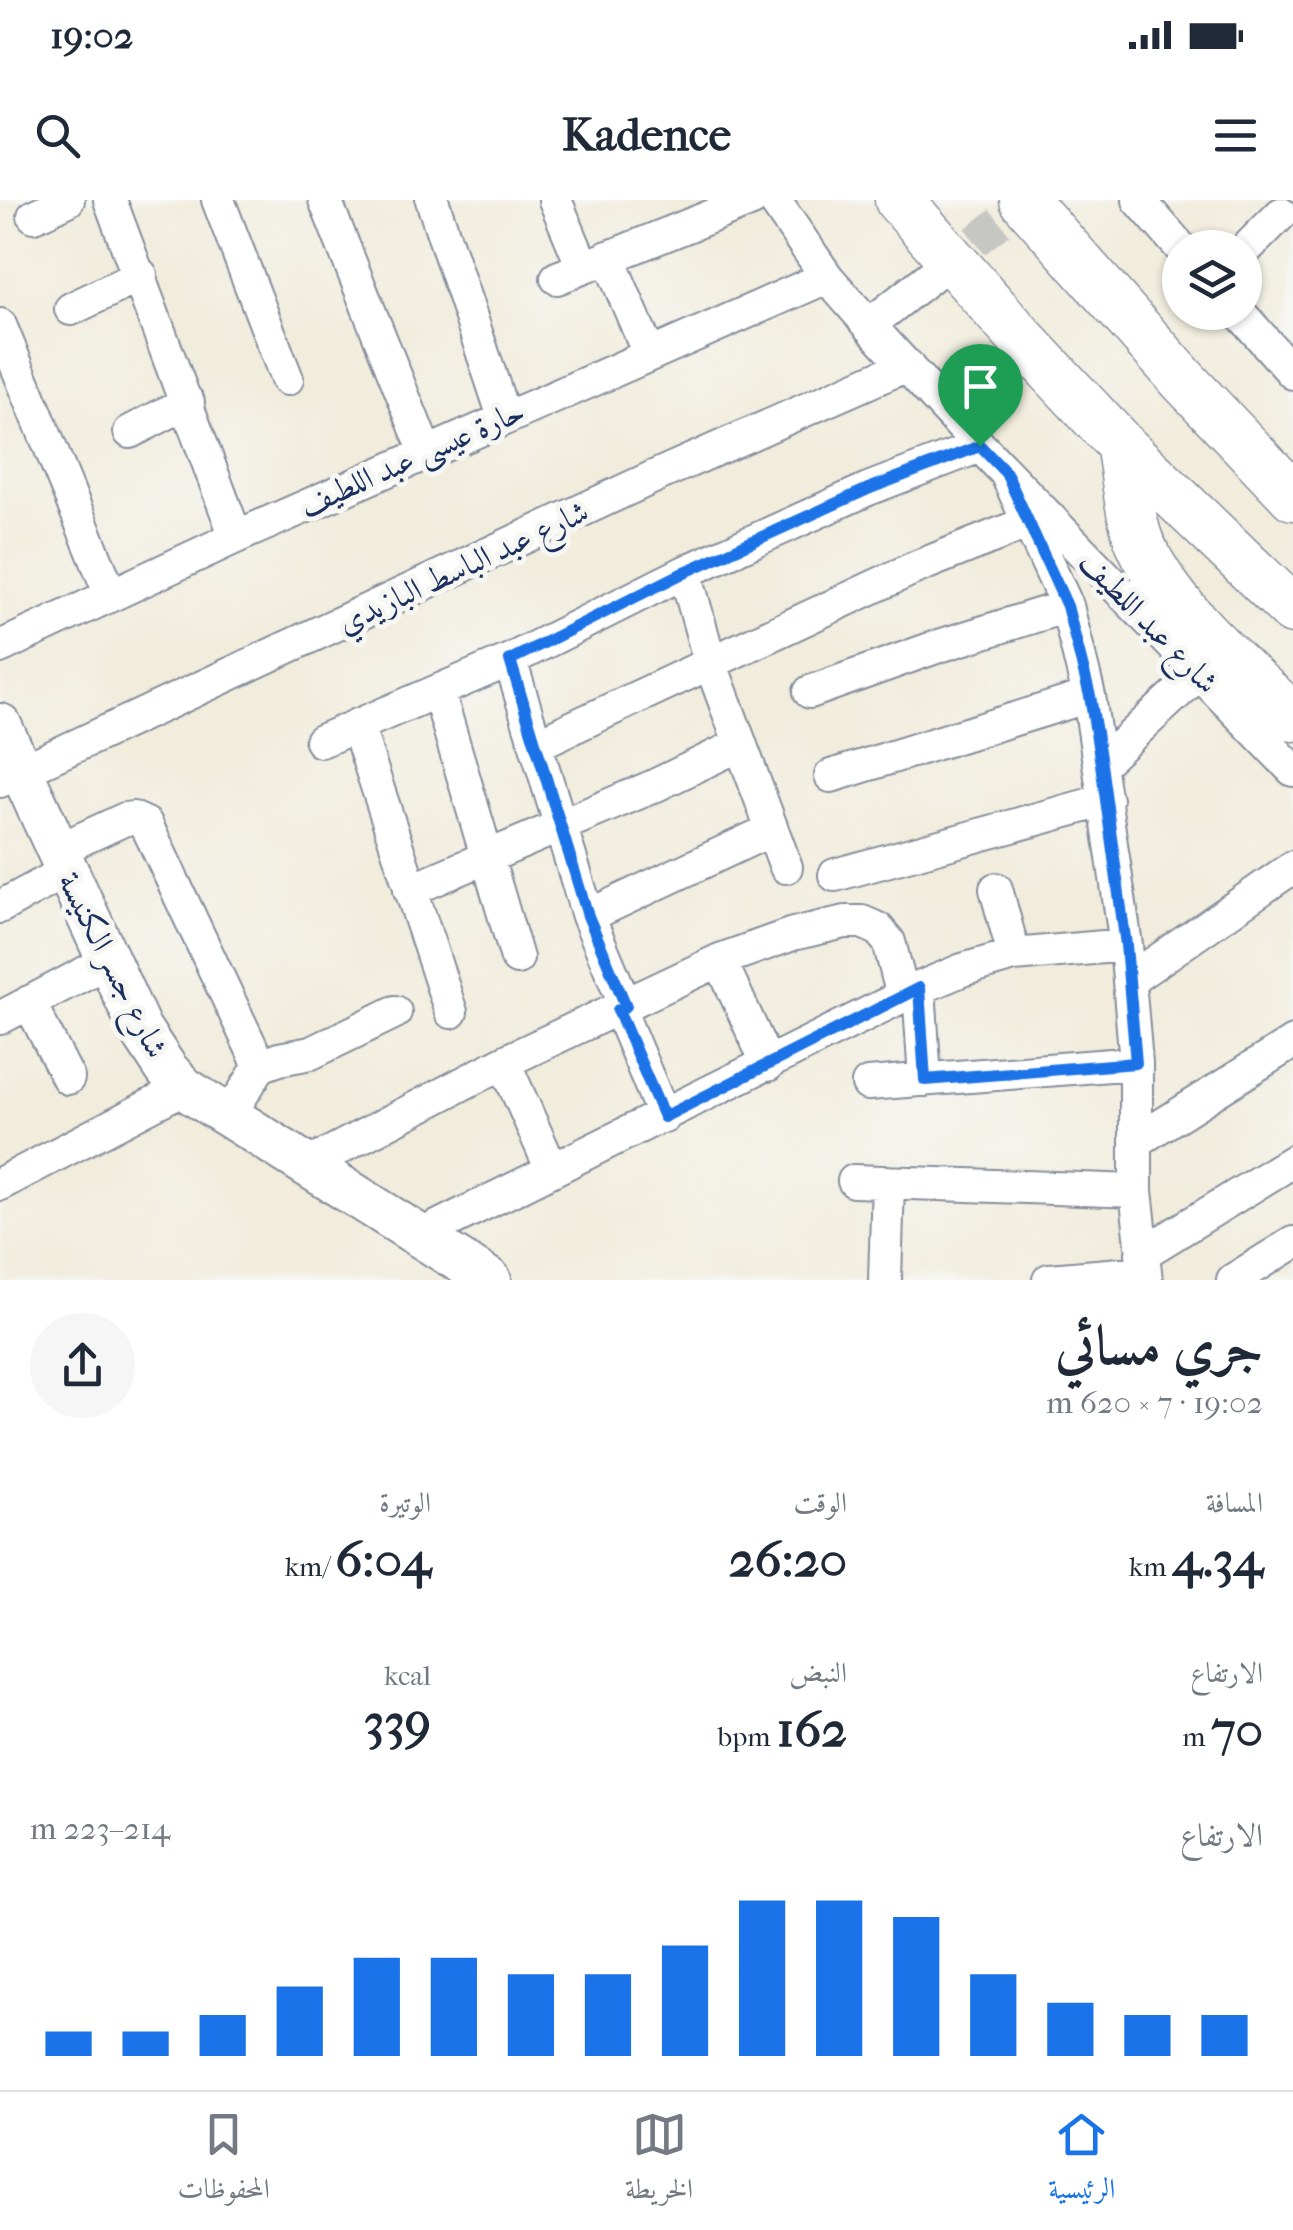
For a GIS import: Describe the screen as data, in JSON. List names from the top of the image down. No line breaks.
{"streets":{"main road":["شارع جسر الكنيسة"],"street":["حارة عيسى عبد اللطيف","شارع عبد الباسط البازيدي","شارع عبد اللطيف"]},"crossings":[["حارة عيسى عبد اللطيف","شارع عبد اللطيف"],["شارع عبد الباسط البازيدي","شارع عبد اللطيف"],["شارع عبد الباسط البازيدي","شارع جسر الكنيسة"]],"page":{"status":"19:02","header":"Kadence","heading":["جري مسائي","19:02 · 7 × 620 m"],"stats":[["المسافة","4.34 km"],["الوقت","26:20"],["الوتيرة","6:04 /km"],["الارتفاع","70 m"],["النبض","162 bpm"],["kcal","339"]],"chart":["الارتفاع","214–223 m"],"tabs":["الرئيسية","الخريطة","المحفوظات"]}}
